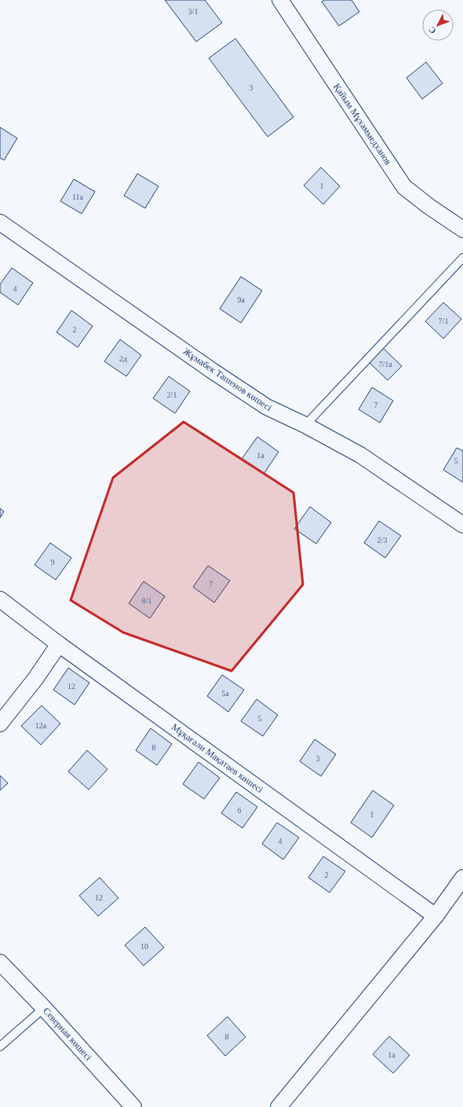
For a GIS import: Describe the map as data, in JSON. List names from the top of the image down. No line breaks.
{"streets":{"street":["Қайым Мұхаммедханов","Жұмабек Ташенов көшесі","Мұқағали Мақатаев көшесі","Северная көшесі"]},"house_numbers":["3/1","3","1","11а","4","9а","7/1","2","2д","7/1а","2/1","7","1а","5","2/3","9","7","8/1","12","5а","5","12а","8","3","6","1","4","2","12","10","8","1а"],"north":"bottom left"}
